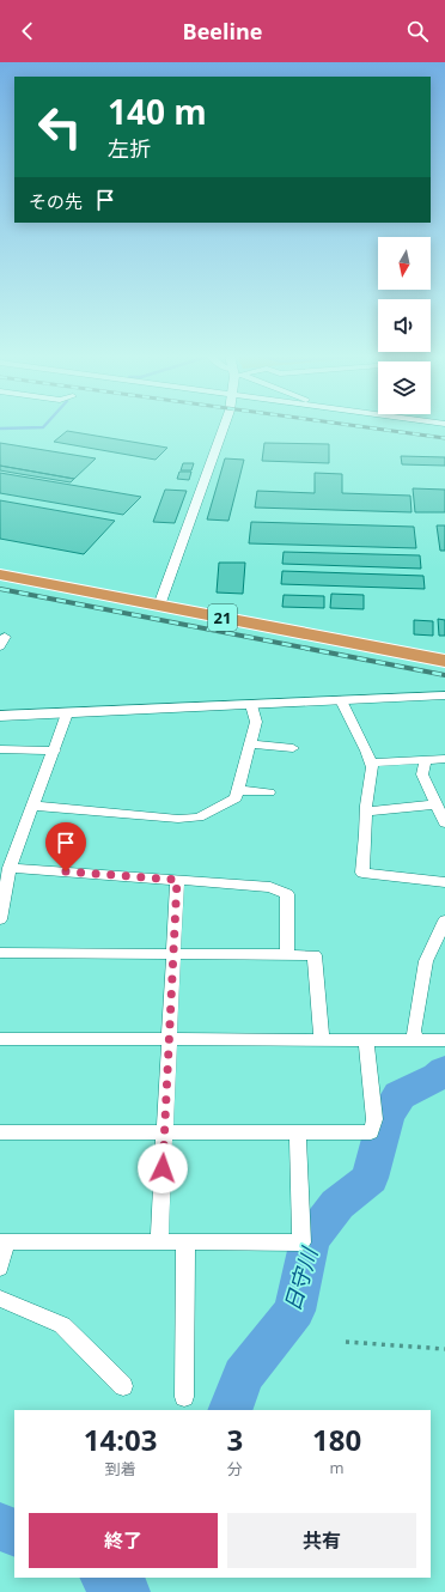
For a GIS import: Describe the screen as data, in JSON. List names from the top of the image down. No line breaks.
{"streets":{"highway":["21"]},"water":["日守川"],"north":"bottom","page":{"header":"Beeline","turn":["140 m","左折"],"then":"その先","eta":["14:03","到着","3","分","180","m"],"buttons":["終了","共有"]}}
